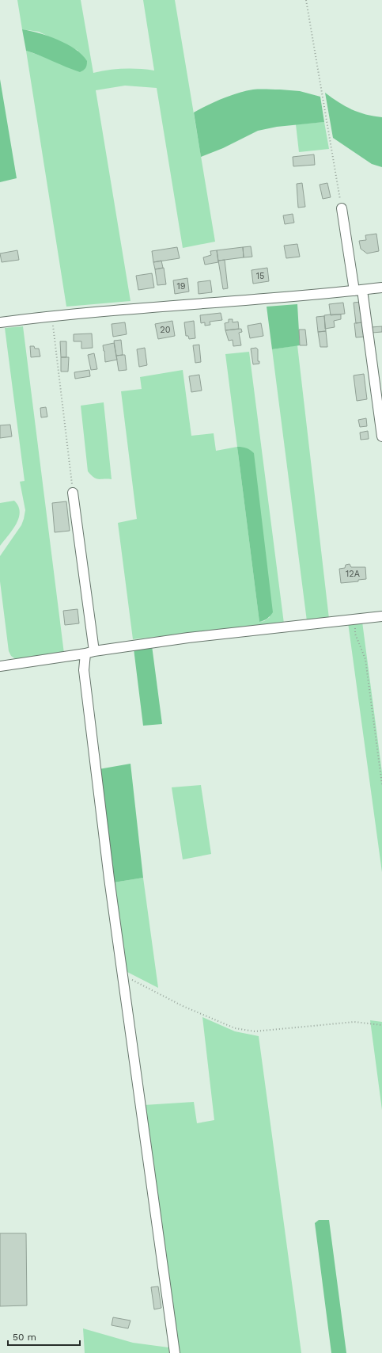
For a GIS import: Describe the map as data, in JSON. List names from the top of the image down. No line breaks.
{"house_numbers":["15","19","20","12A"],"scale_bar":"50 m"}
